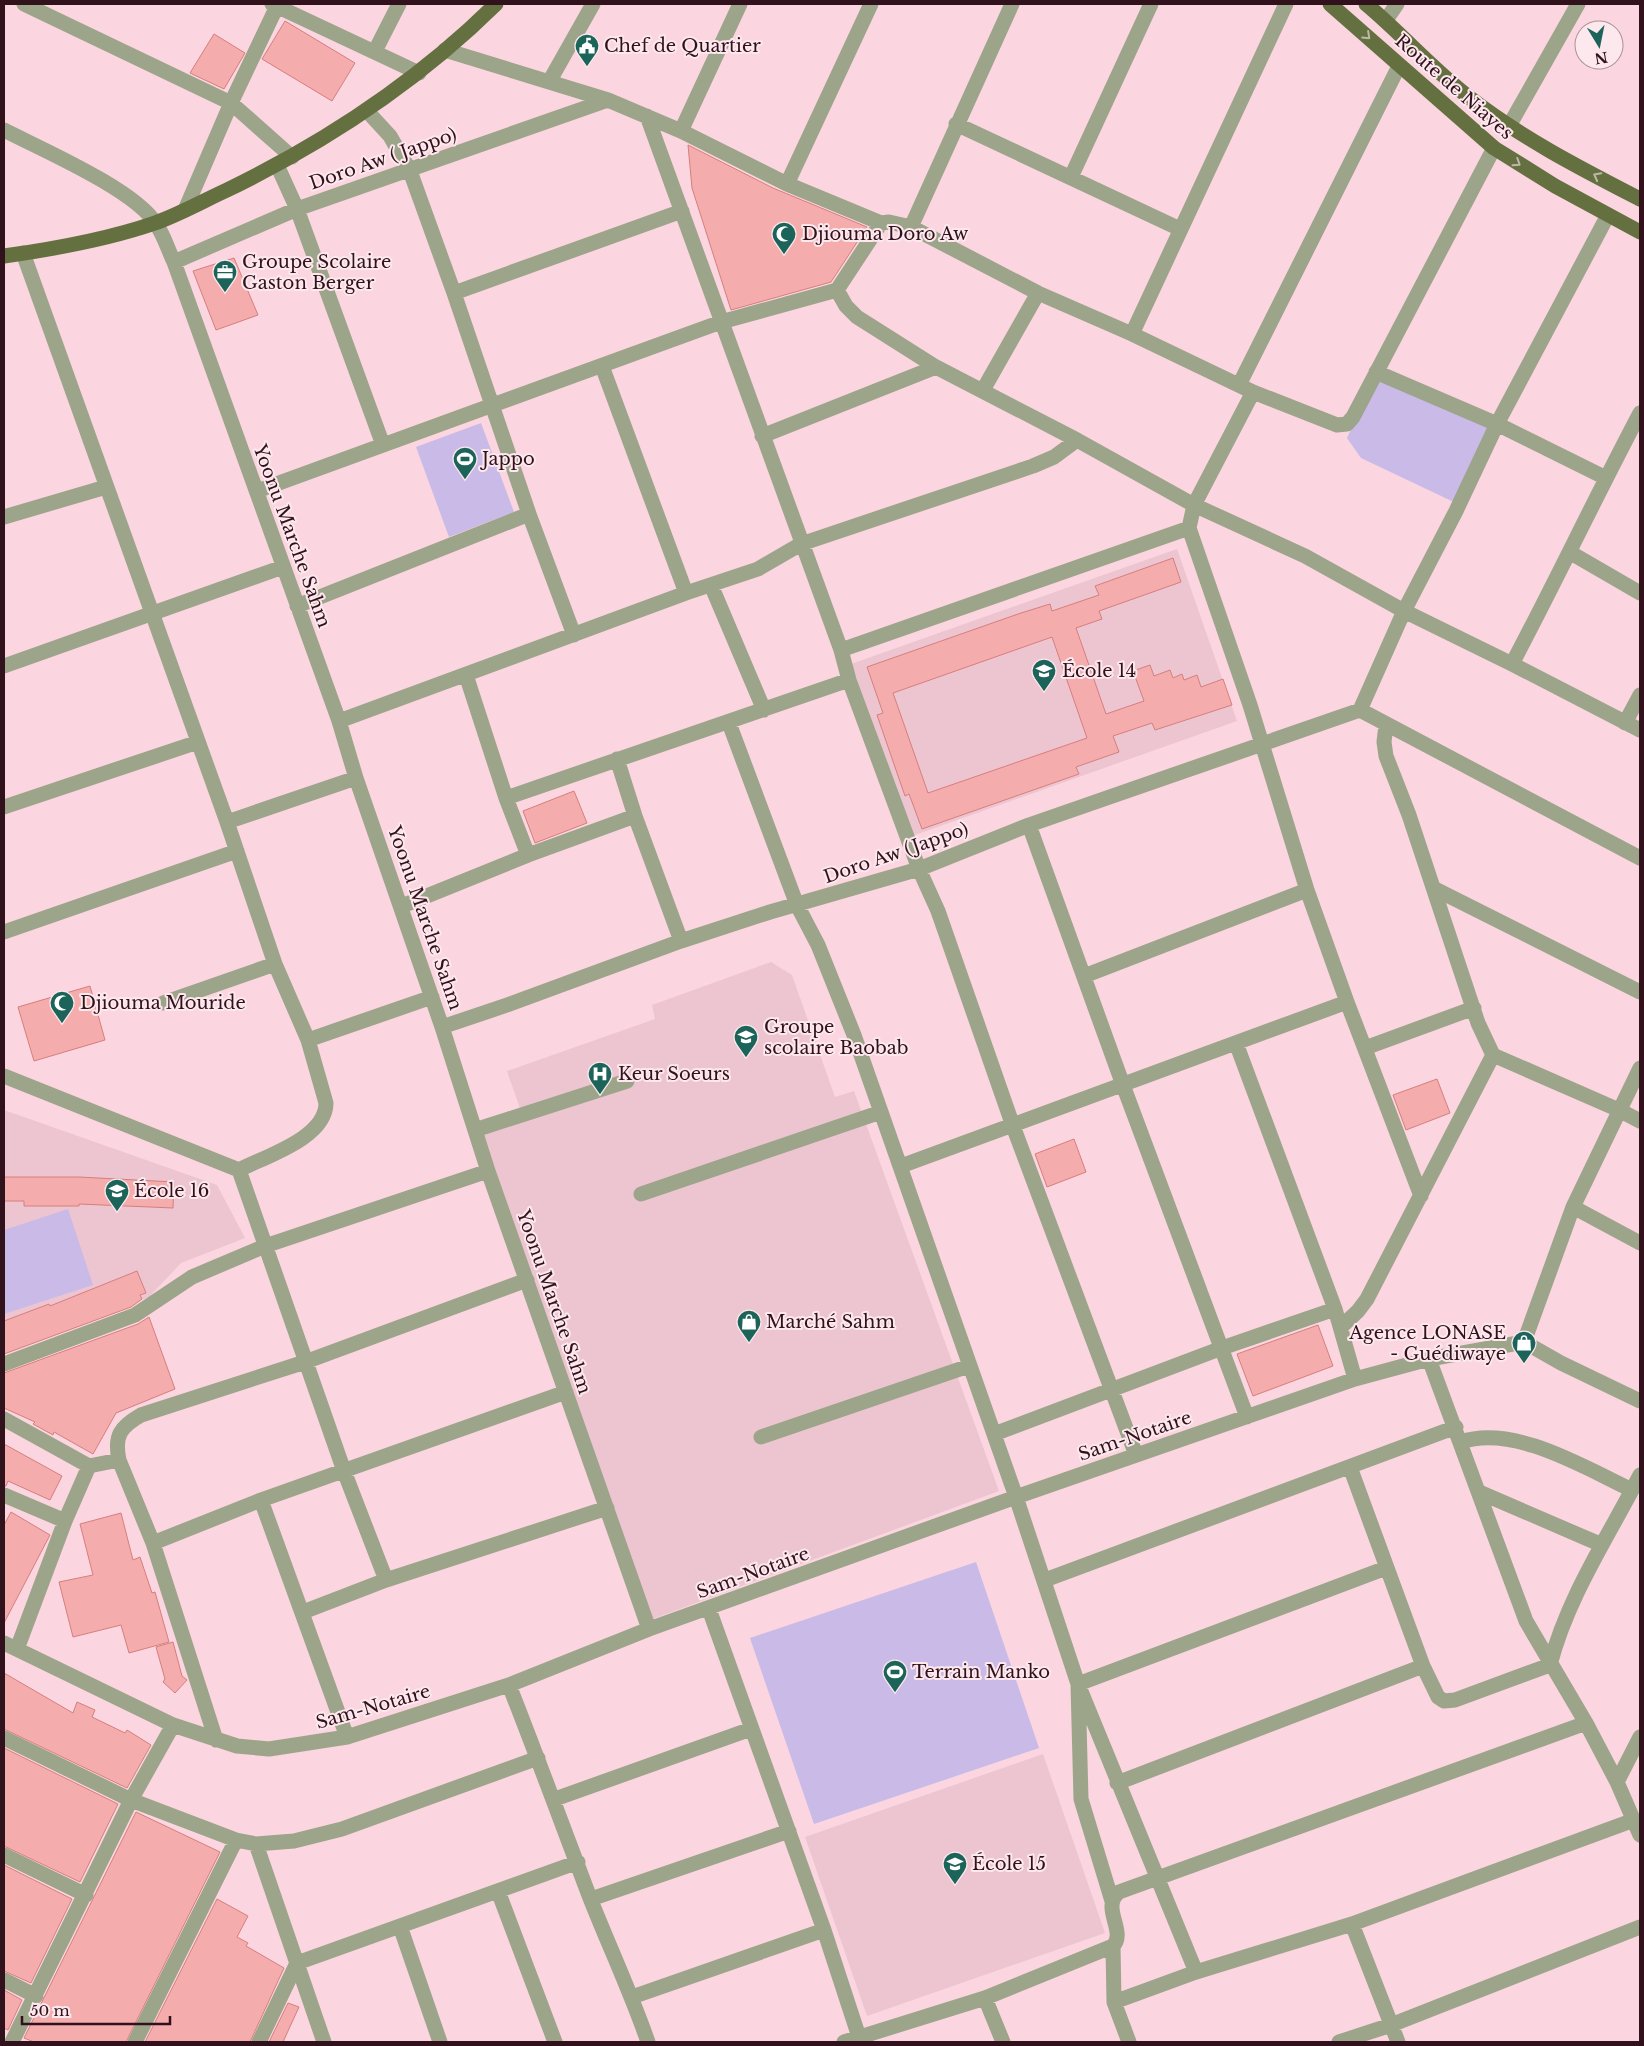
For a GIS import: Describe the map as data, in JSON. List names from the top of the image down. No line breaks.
{"streets":{"main road":["Route de Niayes"],"street":["Doro Aw ( Jappo)","Yoonu Marche Sahm","Doro Aw (Jappo)","Sam-Notaire"]},"crossings":[["Doro Aw ( Jappo)","Yoonu Marche Sahm"],["Yoonu Marche Sahm","Doro Aw (Jappo)"],["Yoonu Marche Sahm","Sam-Notaire"]],"places":{"public building":["Chef de Quartier"],"mosque":["Djiouma Doro Aw","Djiouma Mouride"],"office":["Groupe Scolaire Gaston Berger"],"sports":["Jappo","Terrain Manko"],"school or university":["École 14","Groupe scolaire Baobab","École 16","École 15"],"hospital":["Keur Soeurs"],"shop":["Marché Sahm","Agence LONASE - Guédiwaye"]},"scale_bar":"50 m","north":"bottom"}
